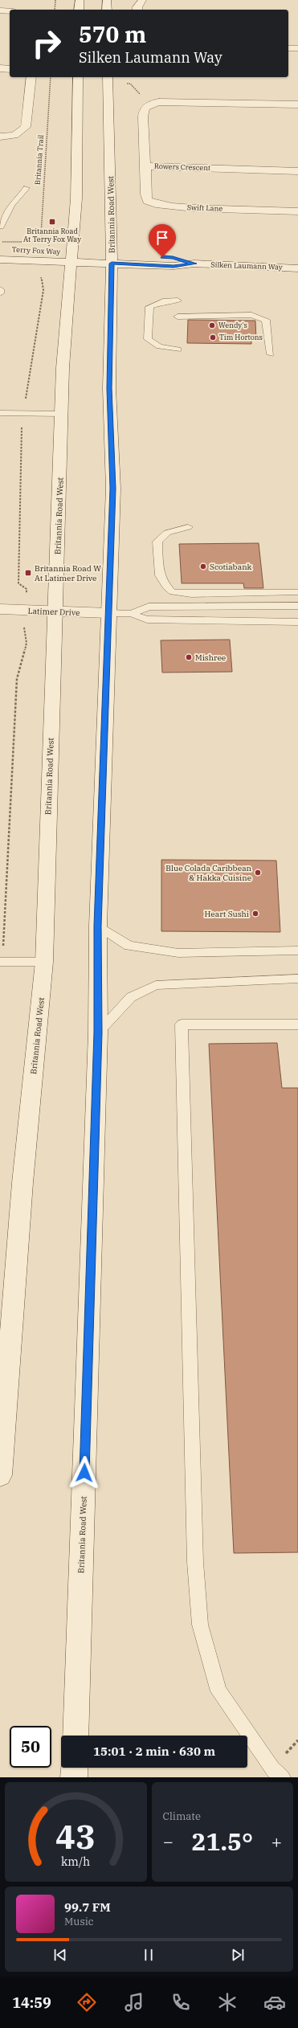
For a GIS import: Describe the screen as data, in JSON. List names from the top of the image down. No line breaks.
{"streets":{"main road":["Rowers Crescent","Swift Lane","Britannia Road West","Terry Fox Way","Silken Laumann Way","Latimer Drive"],"path":["Britannia Trail"]},"crossings":[["Rowers Crescent","Swift Lane"],["Britannia Road West","Terry Fox Way"],["Britannia Road West","Silken Laumann Way"],["Britannia Road West","Latimer Drive"],["Terry Fox Way","Silken Laumann Way"]],"places":{"transit":["Britannia Road At Terry Fox Way","Britannia Road W At Latimer Drive"],"other":["Wendy's","Tim Hortons","Scotiabank","Mishree","Blue Colada Caribbean & Hakka Cuisine","Heart Sushi"]},"page":{"turn":["570 m","Silken Laumann Way"],"limit":"50","trip":"15:01 · 2 min · 630 m","tile":"Climate","heat":["−","21.5°","+"],"song":["99.7 FM","Music"],"tabs":"14:59","gauge":["43","km/h"]}}
